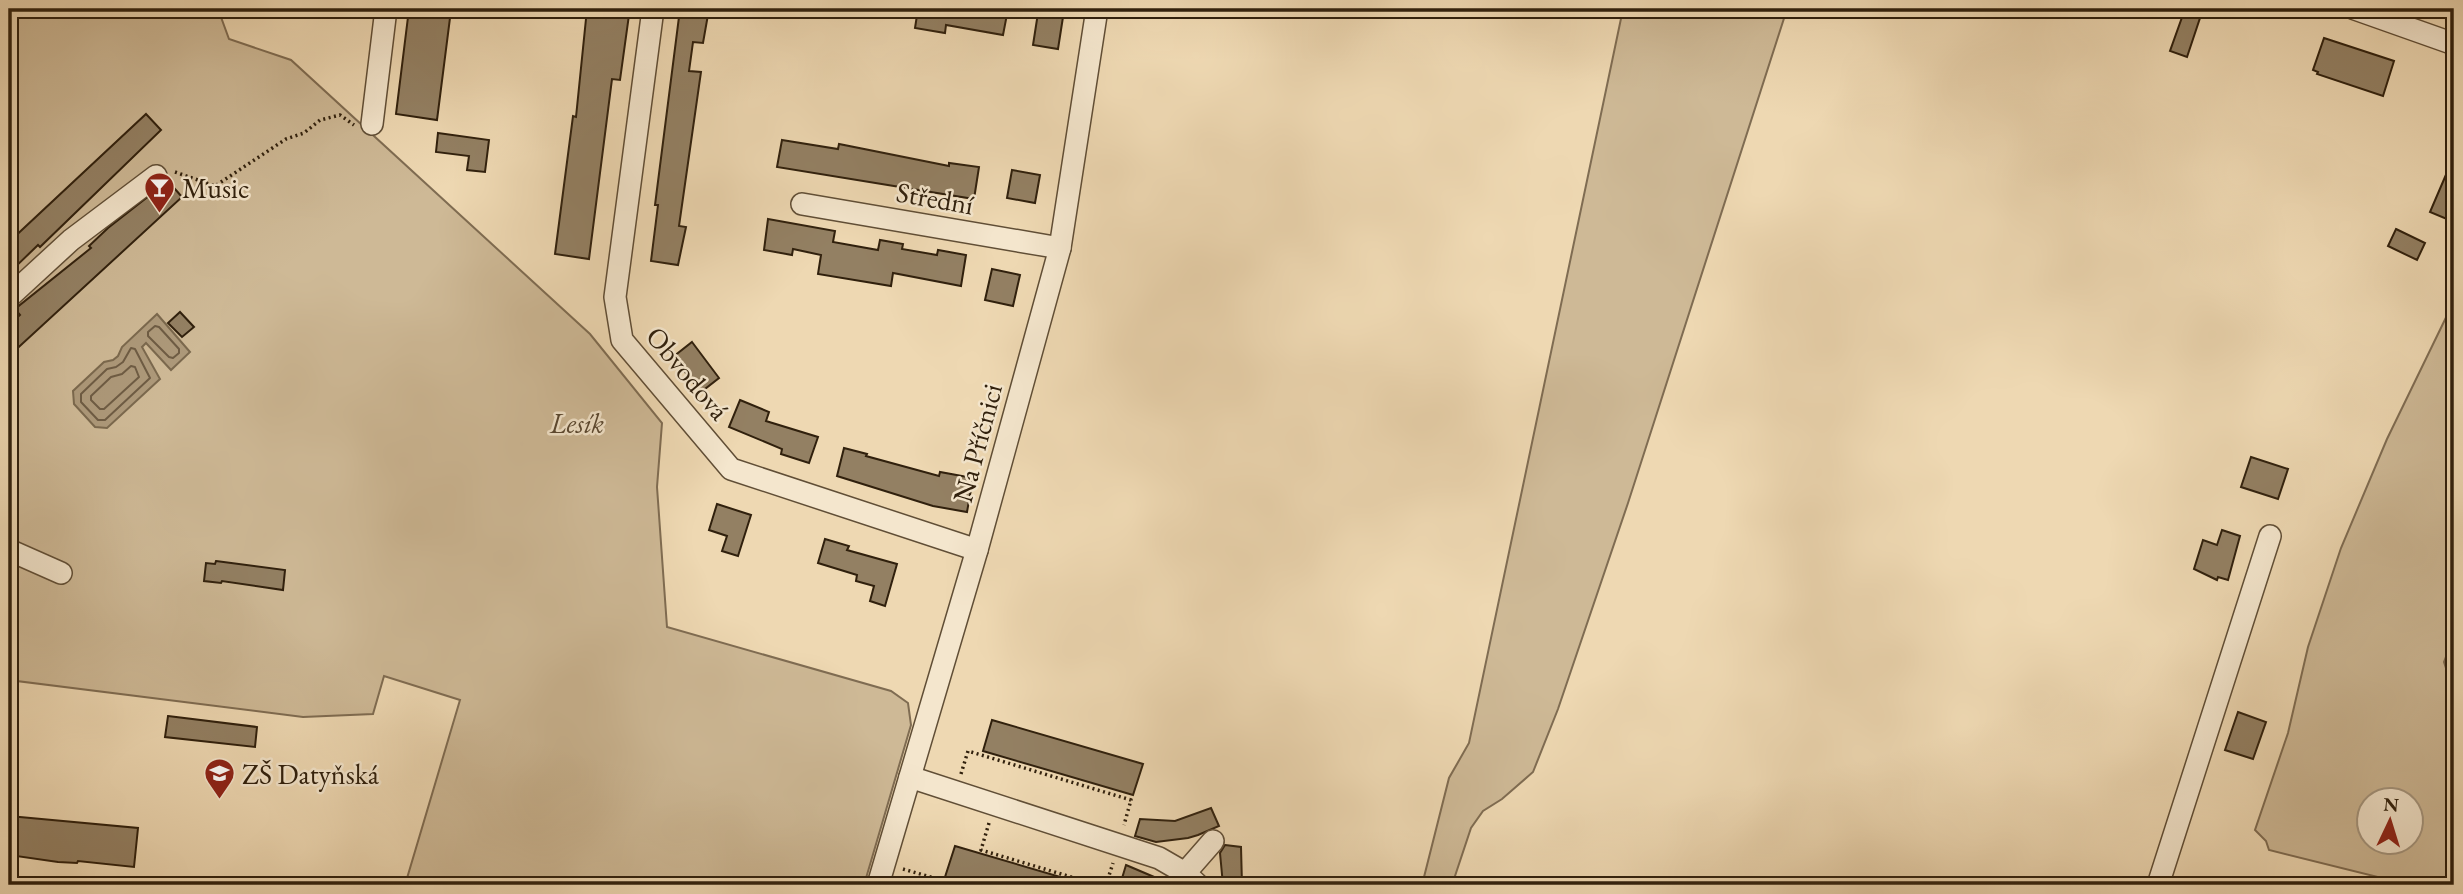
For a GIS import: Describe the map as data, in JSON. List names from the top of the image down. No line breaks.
{"streets":{"street":["Střední","Obvodová","Na Příčnici"]},"crossings":[["Střední","Na Příčnici"],["Obvodová","Na Příčnici"]],"parks":["Lesík"],"places":{"bar":["Music"],"school or university":["ZŠ Datyňská"]},"north":"top"}
